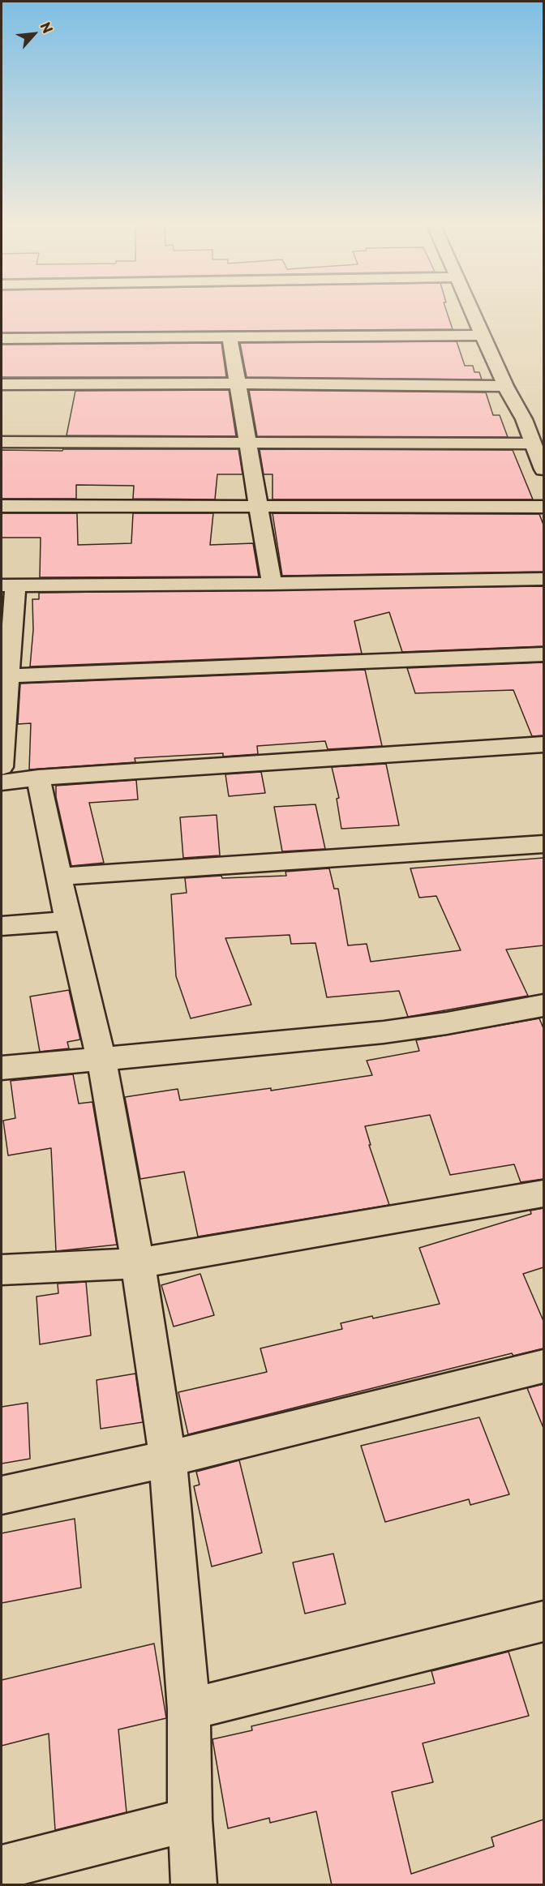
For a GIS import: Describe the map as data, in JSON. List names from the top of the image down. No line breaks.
{"north":"top right"}
